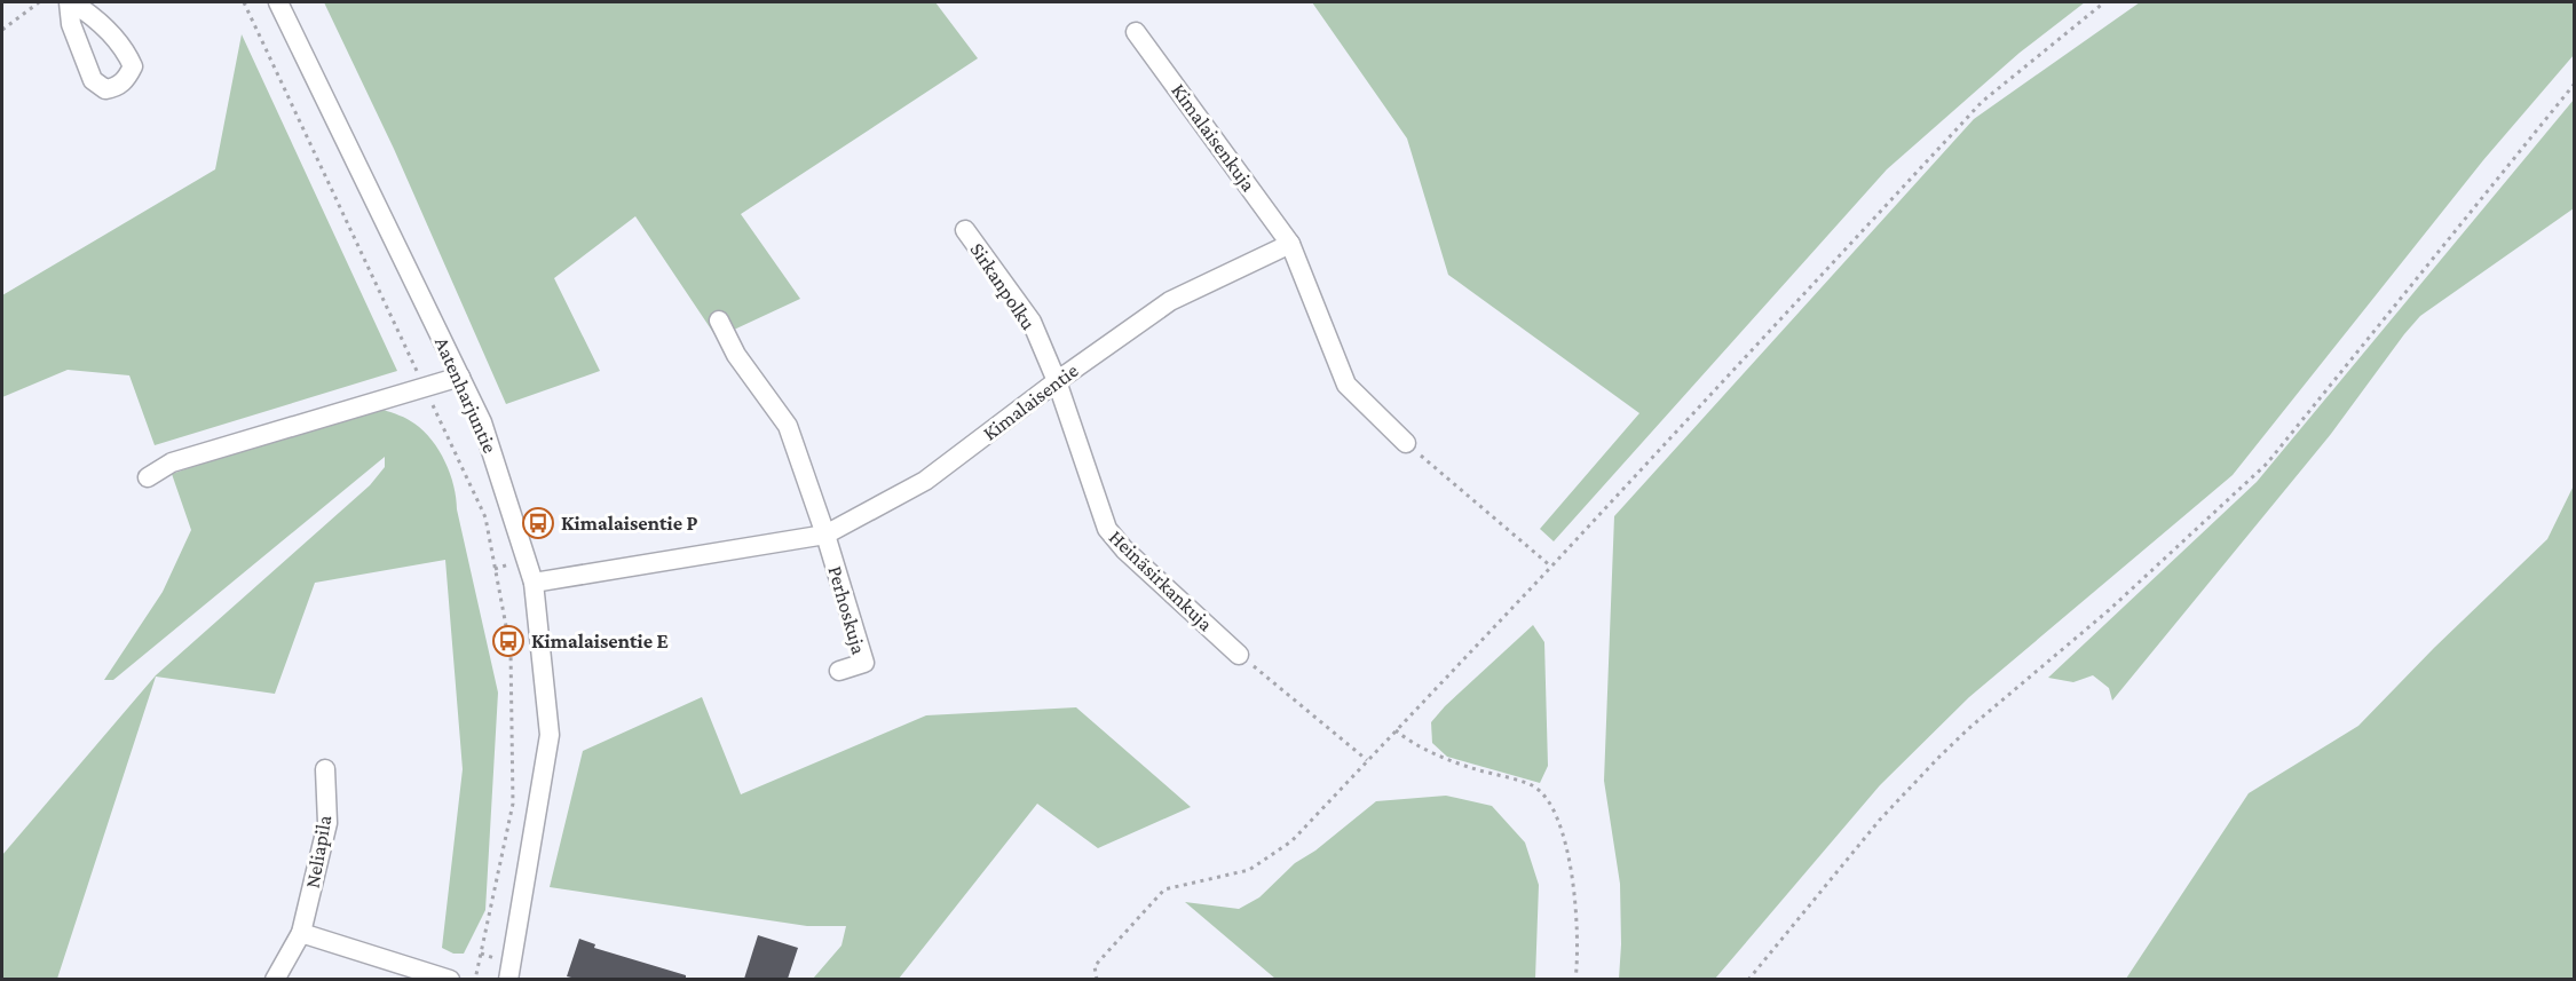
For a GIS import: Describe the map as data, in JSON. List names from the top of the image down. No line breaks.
{"streets":{"street":["Kimalaisenkuja","Sirkanpolku","Aatenharjuntie","Kimalaisentie","Heinäsirkankuja","Perhoskuja","Neliapila"]},"crossings":[["Kimalaisenkuja","Kimalaisentie"],["Sirkanpolku","Kimalaisentie"],["Sirkanpolku","Heinäsirkankuja"],["Aatenharjuntie","Kimalaisentie"],["Kimalaisentie","Heinäsirkankuja"],["Kimalaisentie","Perhoskuja"]],"places":{"bus stop":["Kimalaisentie P","Kimalaisentie E"]}}
